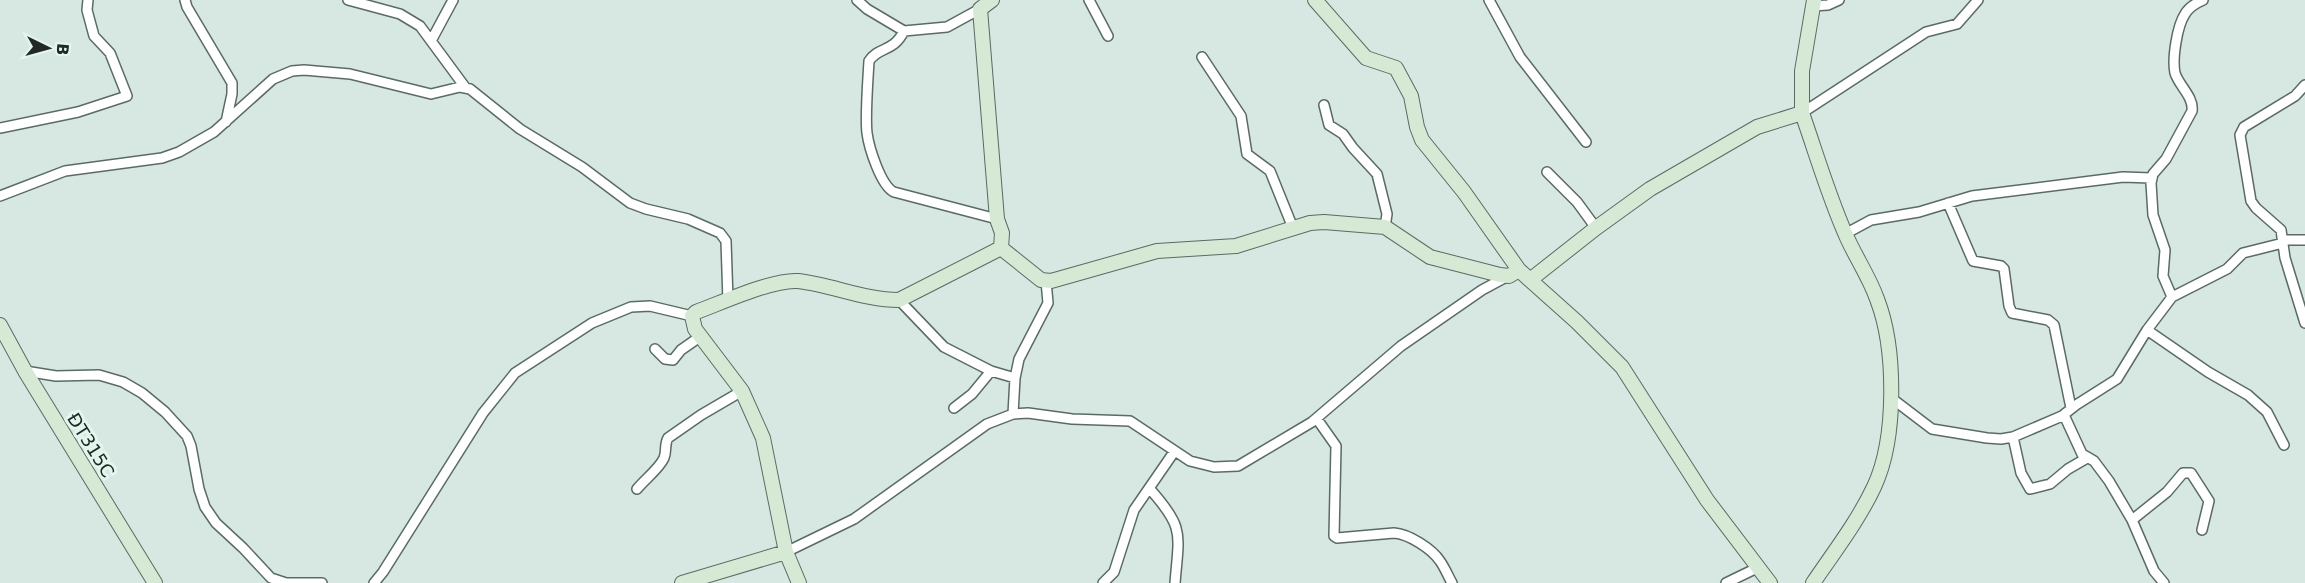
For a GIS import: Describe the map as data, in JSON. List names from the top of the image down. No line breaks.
{"streets":{"street":["ĐT315C"]},"north":"right"}
